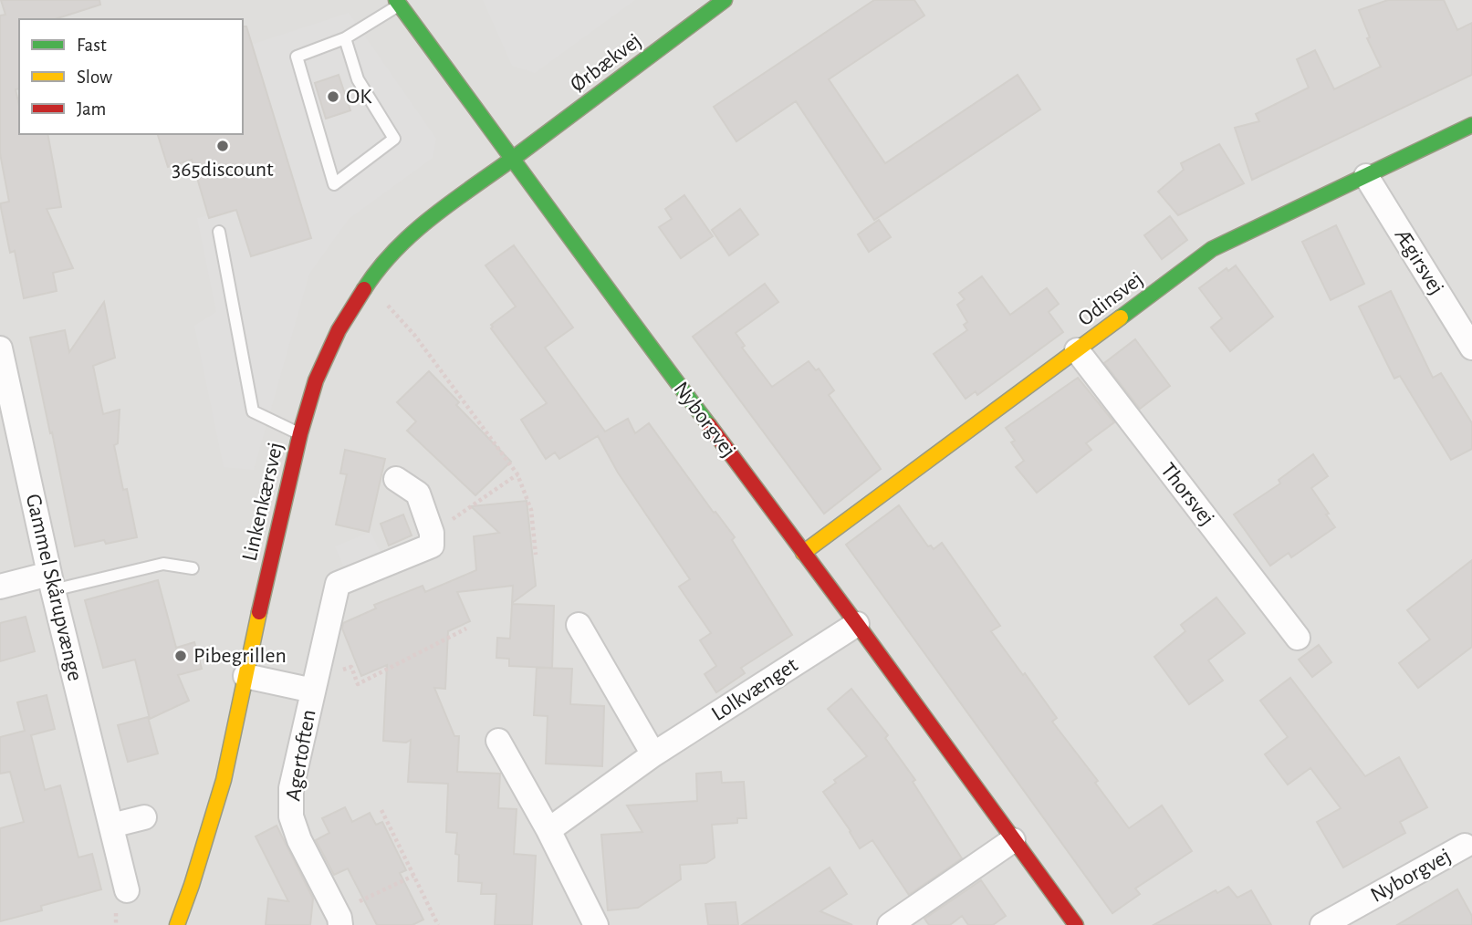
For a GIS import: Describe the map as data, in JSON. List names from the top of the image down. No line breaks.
{"streets":{"street":["Ørbækvej","Ægirsvej","Odinsvej","Nyborgvej","Thorsvej","Linkenkærsvej","Gammel Skårupvænge","Lolkvænget","Agertoften"]},"crossings":[["Ørbækvej","Nyborgvej"],["Ørbækvej","Linkenkærsvej"],["Ægirsvej","Odinsvej"],["Odinsvej","Nyborgvej"],["Odinsvej","Thorsvej"],["Nyborgvej","Linkenkærsvej"],["Nyborgvej","Lolkvænget"],["Linkenkærsvej","Agertoften"]],"places":["OK","365discount","Pibegrillen"],"legend":["Fast","Slow","Jam"]}
